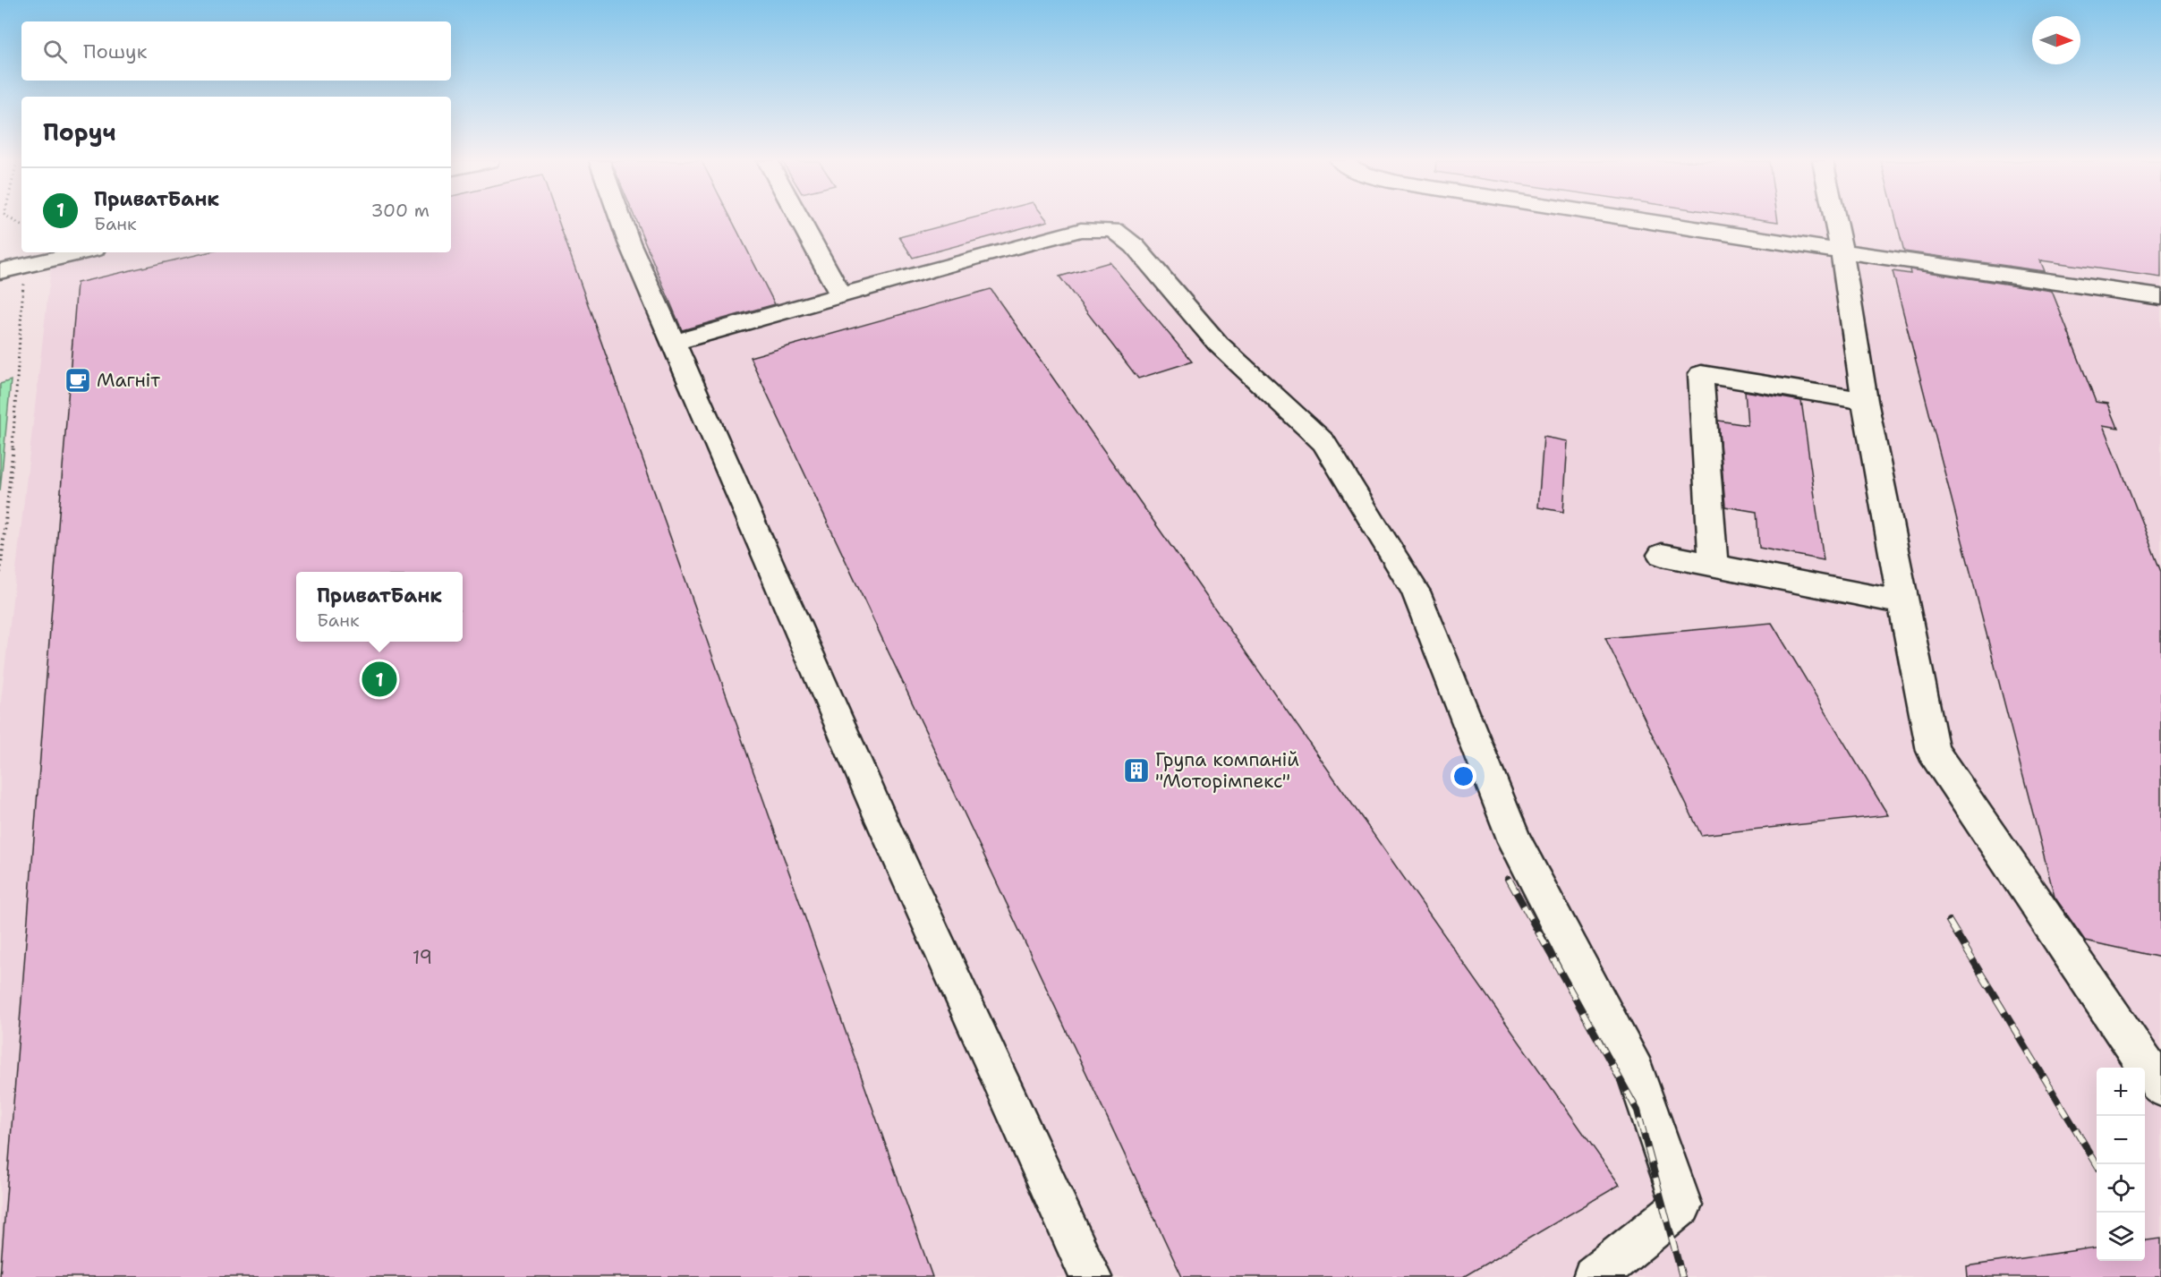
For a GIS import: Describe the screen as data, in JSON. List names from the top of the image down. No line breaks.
{"places":{"cafe":["Магніт"],"building":["Група компаній \"Моторімпекс\""]},"house_numbers":["19"],"north":"right","page":{"search":"Пошук","heading":"Поруч","list":[{"mark":"1","name":"ПриватБанк","note":"Банк","value":"300 m"}],"popup":["ПриватБанк","Банк"],"pins":"1","map_buttons":["+","−"]}}
